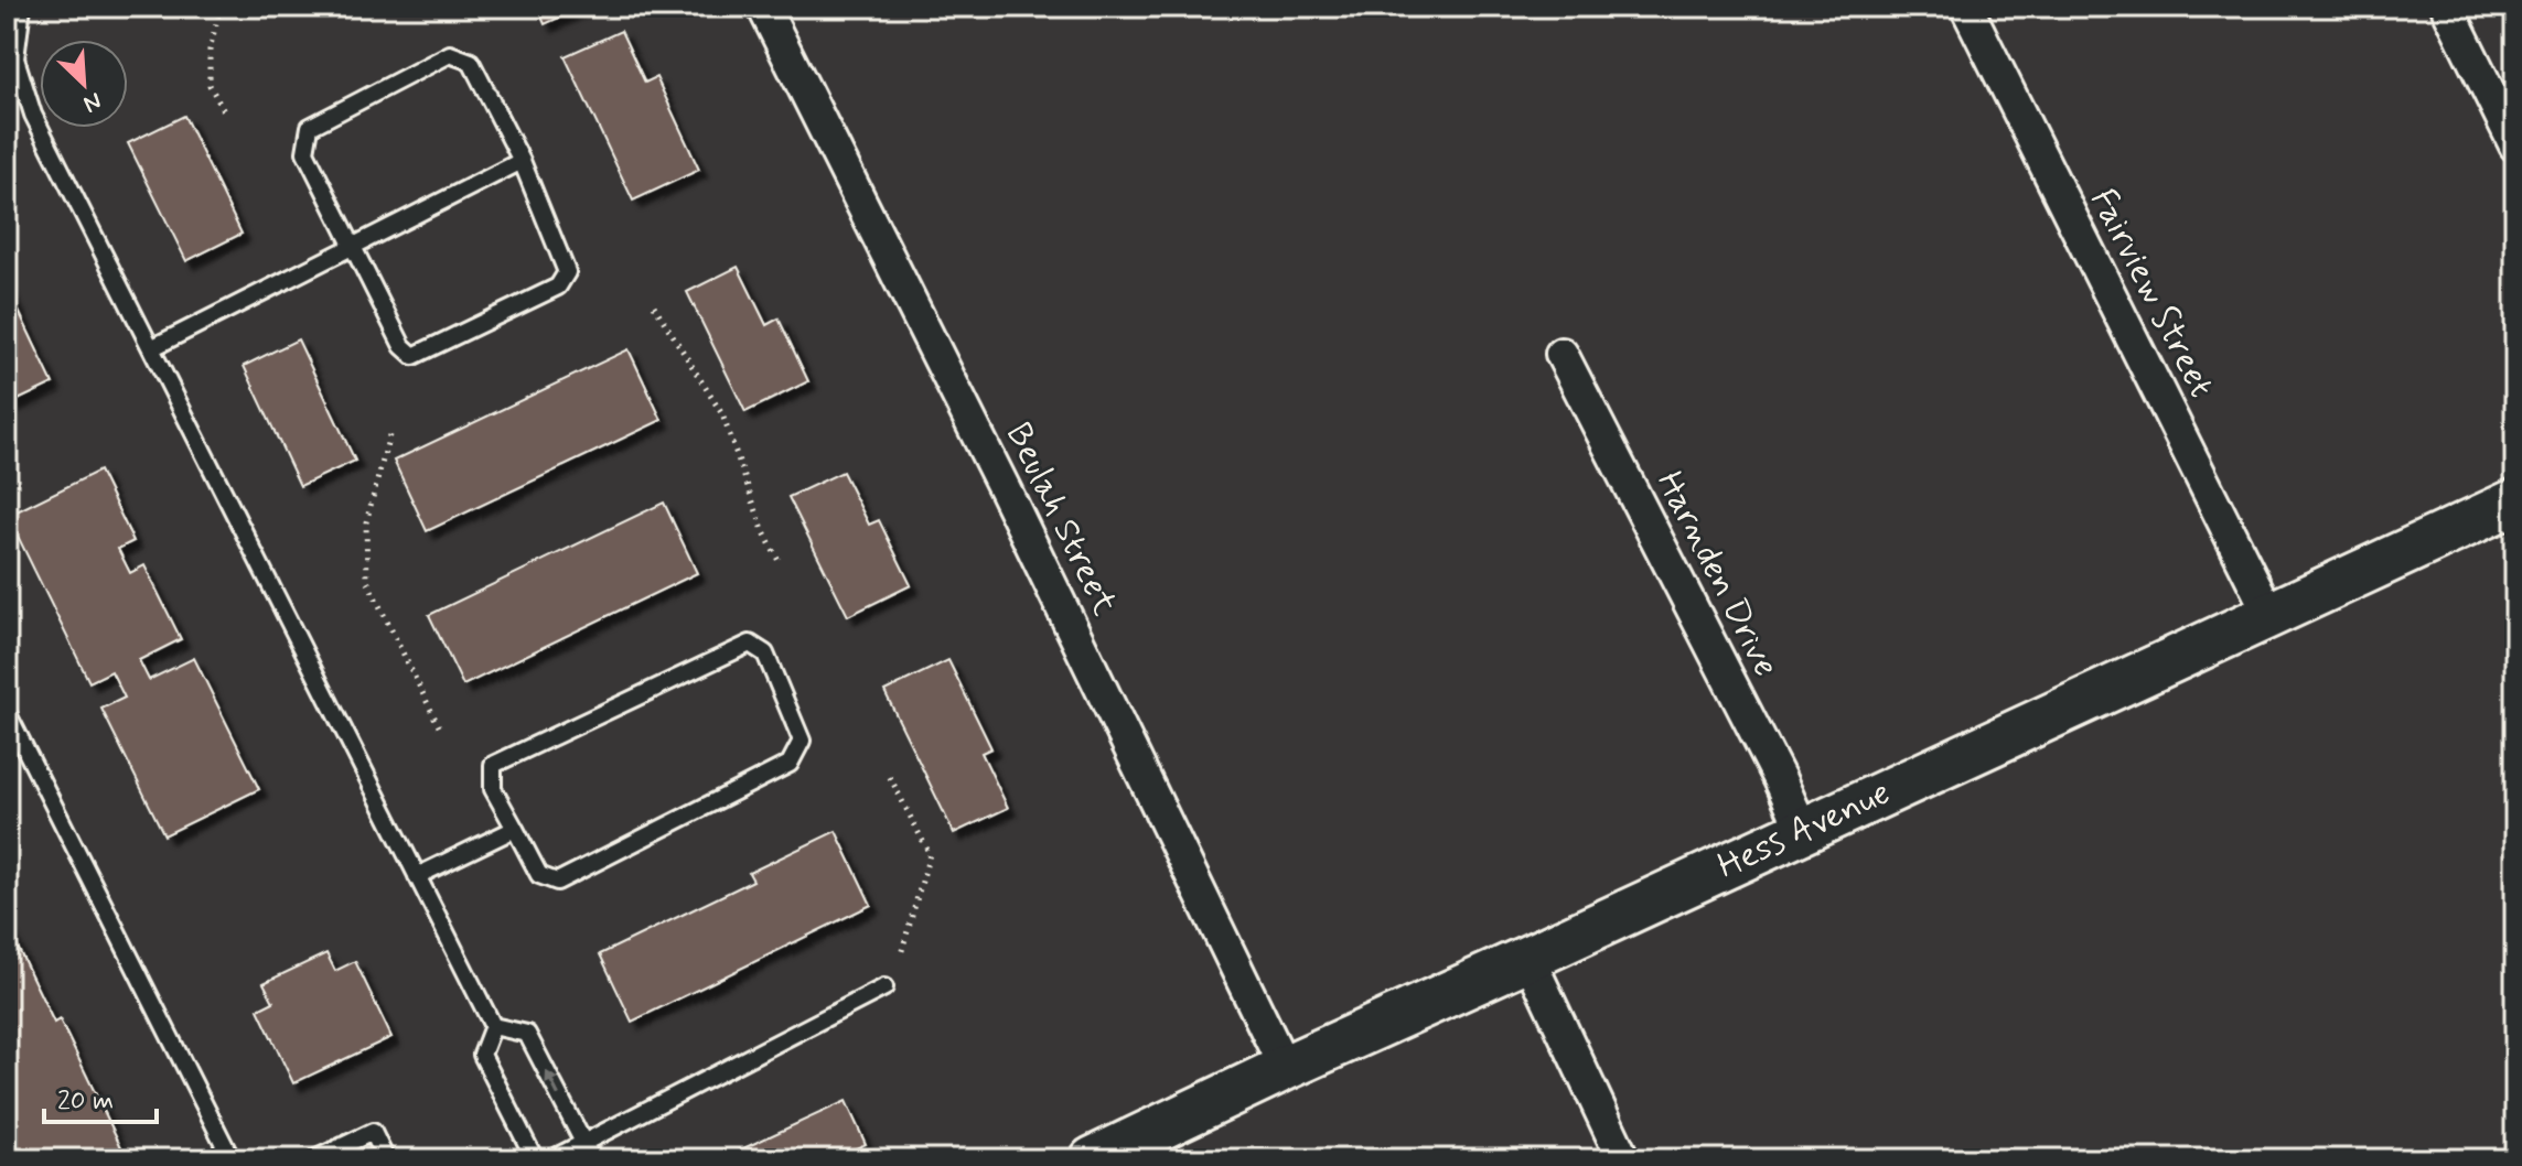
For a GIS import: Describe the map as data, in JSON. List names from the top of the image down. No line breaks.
{"streets":{"street":["Fairview Street","Beulah Street","Harnden Drive","Hess Avenue"]},"crossings":[["Fairview Street","Hess Avenue"],["Beulah Street","Hess Avenue"],["Harnden Drive","Hess Avenue"]],"scale_bar":"20 m","north":"bottom right"}
